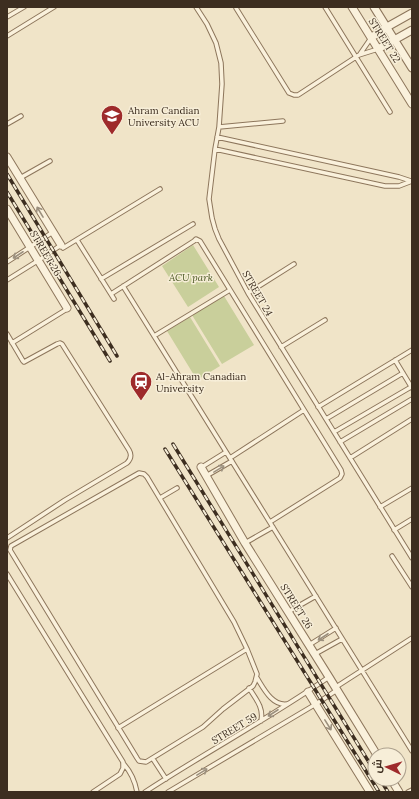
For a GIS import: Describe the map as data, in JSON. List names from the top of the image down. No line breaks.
{"streets":{"street":["STREET 22","STREET 26"],"lane":["STREET 24","STREET 59"]},"crossings":[["STREET 26","STREET 59"]],"parks":["ACU park"],"places":{"school or university":["Ahram Candian University ACU"],"station":["Al-Ahram Canadian University"]},"north":"left"}
